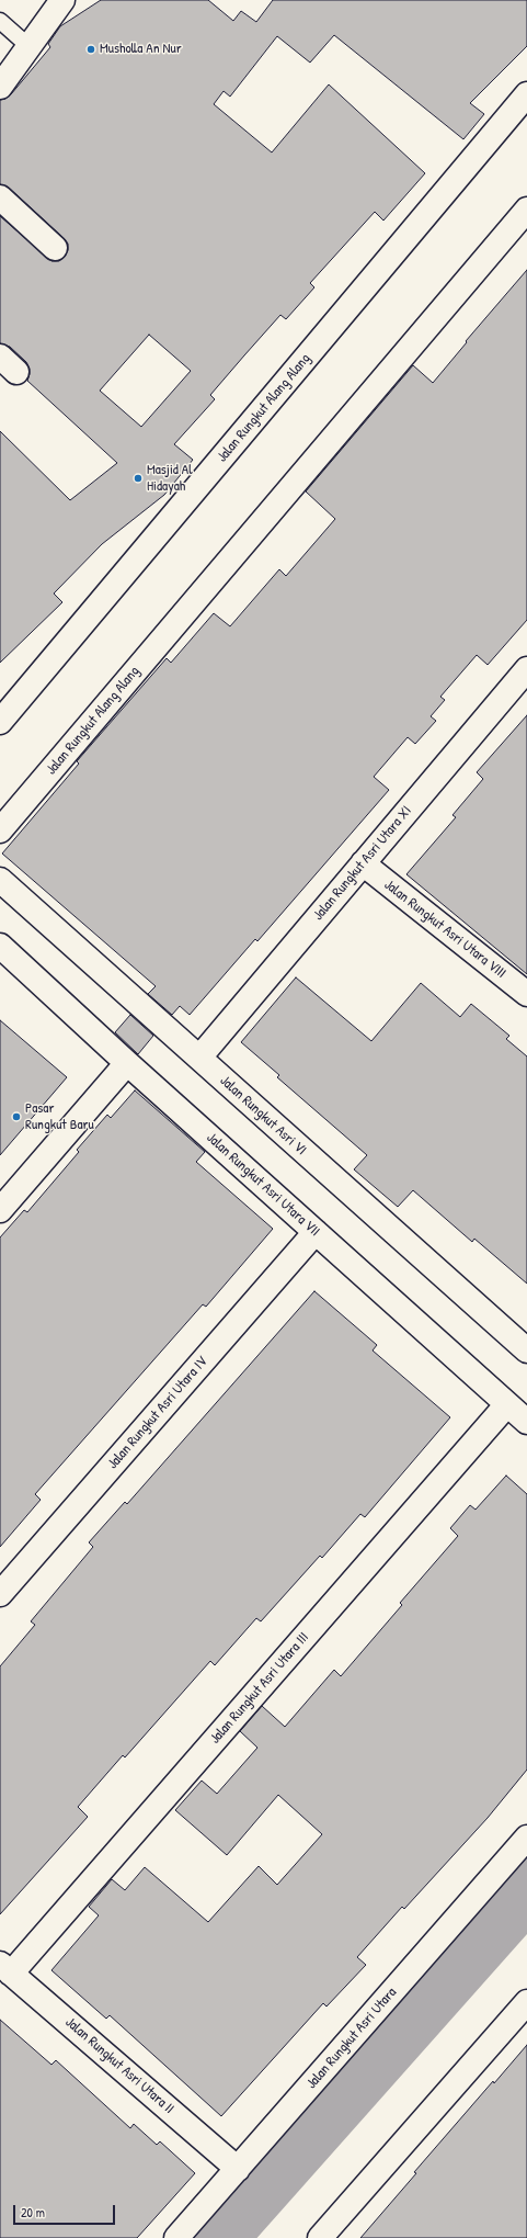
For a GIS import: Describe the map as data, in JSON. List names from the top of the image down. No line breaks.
{"streets":{"street":["Jalan Rungkut Alang Alang","Jalan Rungkut Asri Utara XI","Jalan Rungkut Asri Utara VIII","Jalan Rungkut Asri VI","Jalan Rungkut Asri Utara VII","Jalan Rungkut Asri Utara IV","Jalan Rungkut Asri Utara III","Jalan Rungkut Asri Utara","Jalan Rungkut Asri Utara II"]},"crossings":[["Jalan Rungkut Asri Utara XI","Jalan Rungkut Asri Utara VIII"],["Jalan Rungkut Asri Utara XI","Jalan Rungkut Asri VI"],["Jalan Rungkut Asri Utara VII","Jalan Rungkut Asri Utara IV"],["Jalan Rungkut Asri Utara VII","Jalan Rungkut Asri Utara III"],["Jalan Rungkut Asri Utara III","Jalan Rungkut Asri Utara II"],["Jalan Rungkut Asri Utara","Jalan Rungkut Asri Utara II"]],"places":["Musholla An Nur","Masjid Al Hidayah","Pasar Rungkut Baru"],"scale_bar":"20 m"}
